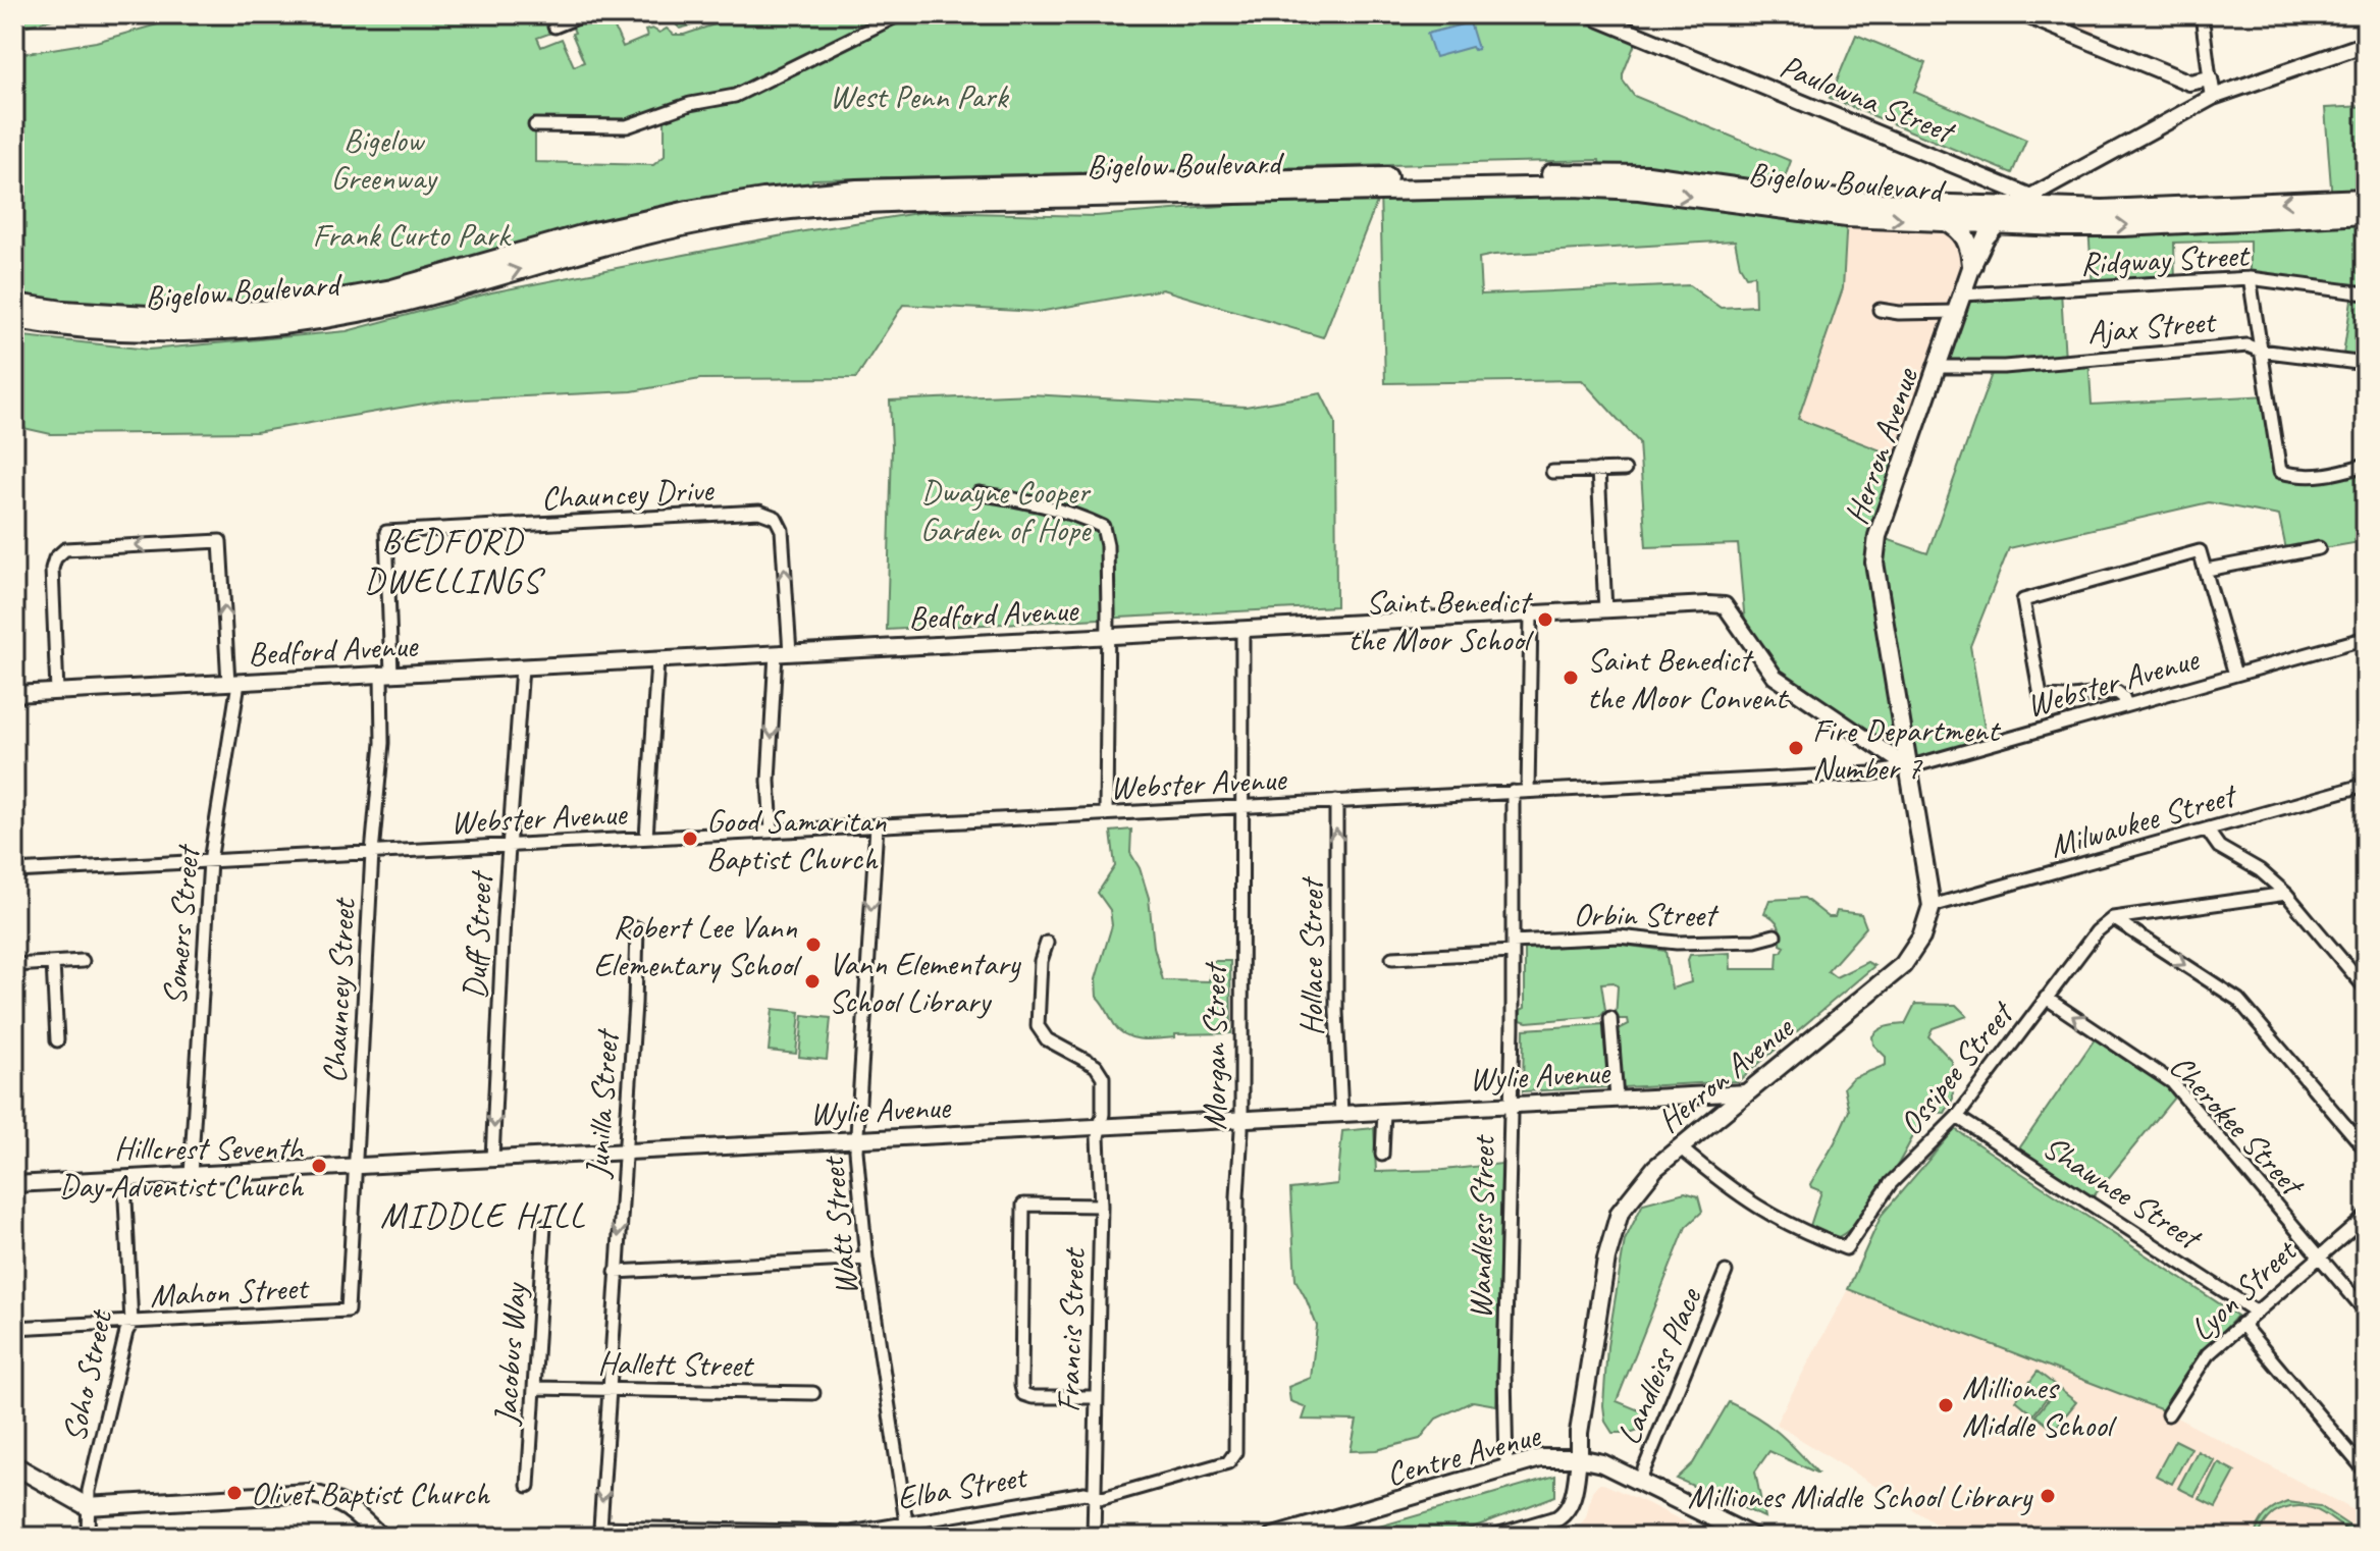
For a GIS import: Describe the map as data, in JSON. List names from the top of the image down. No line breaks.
{"streets":{"main road":["Bigelow Boulevard","Herron Avenue","Centre Avenue"],"street":["Paulowna Street","Ridgway Street","Ajax Street","Chauncey Drive","Bedford Avenue","Webster Avenue","Milwaukee Street","Orbin Street","Somers Street","Duff Street","Hollace Street","Chauncey Street","Morgan Street","Ossipee Street","Wylie Avenue","Junilla Street","Cherokee Street","Shawnee Street","Watt Street","Wandless Street","Lyon Street","Mahon Street","Francis Street","Jacobus Way","Hallett Street","Landleiss Place","Soho Street","Elba Street"]},"crossings":[["Paulowna Street","Bigelow Boulevard"],["Paulowna Street","Herron Avenue"],["Bigelow Boulevard","Herron Avenue"],["Ridgway Street","Herron Avenue"],["Ajax Street","Herron Avenue"],["Herron Avenue","Bedford Avenue"],["Herron Avenue","Webster Avenue"],["Herron Avenue","Milwaukee Street"],["Herron Avenue","Ossipee Street"],["Herron Avenue","Wylie Avenue"],["Herron Avenue","Centre Avenue"],["Chauncey Drive","Bedford Avenue"],["Chauncey Drive","Chauncey Street"],["Bedford Avenue","Webster Avenue"],["Bedford Avenue","Somers Street"],["Bedford Avenue","Duff Street"],["Bedford Avenue","Chauncey Street"],["Bedford Avenue","Morgan Street"],["Webster Avenue","Somers Street"],["Webster Avenue","Duff Street"],["Webster Avenue","Hollace Street"],["Webster Avenue","Chauncey Street"],["Webster Avenue","Morgan Street"],["Webster Avenue","Watt Street"],["Webster Avenue","Wandless Street"],["Orbin Street","Wandless Street"],["Somers Street","Wylie Avenue"],["Duff Street","Wylie Avenue"],["Hollace Street","Wylie Avenue"],["Chauncey Street","Wylie Avenue"],["Chauncey Street","Mahon Street"],["Morgan Street","Wylie Avenue"],["Morgan Street","Elba Street"],["Ossipee Street","Cherokee Street"],["Ossipee Street","Shawnee Street"],["Wylie Avenue","Junilla Street"],["Wylie Avenue","Watt Street"],["Wylie Avenue","Wandless Street"],["Wylie Avenue","Francis Street"],["Wylie Avenue","Soho Street"],["Junilla Street","Hallett Street"],["Junilla Street","Elba Street"],["Cherokee Street","Lyon Street"],["Shawnee Street","Lyon Street"],["Watt Street","Elba Street"],["Wandless Street","Centre Avenue"],["Mahon Street","Soho Street"],["Francis Street","Elba Street"],["Jacobus Way","Hallett Street"],["Landleiss Place","Centre Avenue"]],"one_way":["Duff Street","Hollace Street","Junilla Street","Cherokee Street","Watt Street"],"districts":["BEDFORD DWELLINGS","MIDDLE HILL"],"parks":["West Penn Park","Bigelow Greenway","Frank Curto Park","Dwayne Cooper Garden of Hope"],"places":["Saint Benedict the Moor School","Saint Benedict the Moor Convent","Fire Department Number 7","Good Samaritan Baptist Church","Robert Lee Vann Elementary School","Vann Elementary School Library","Hillcrest Seventh Day Adventist Church","Milliones Middle School","Olivet Baptist Church","Milliones Middle School Library"]}
